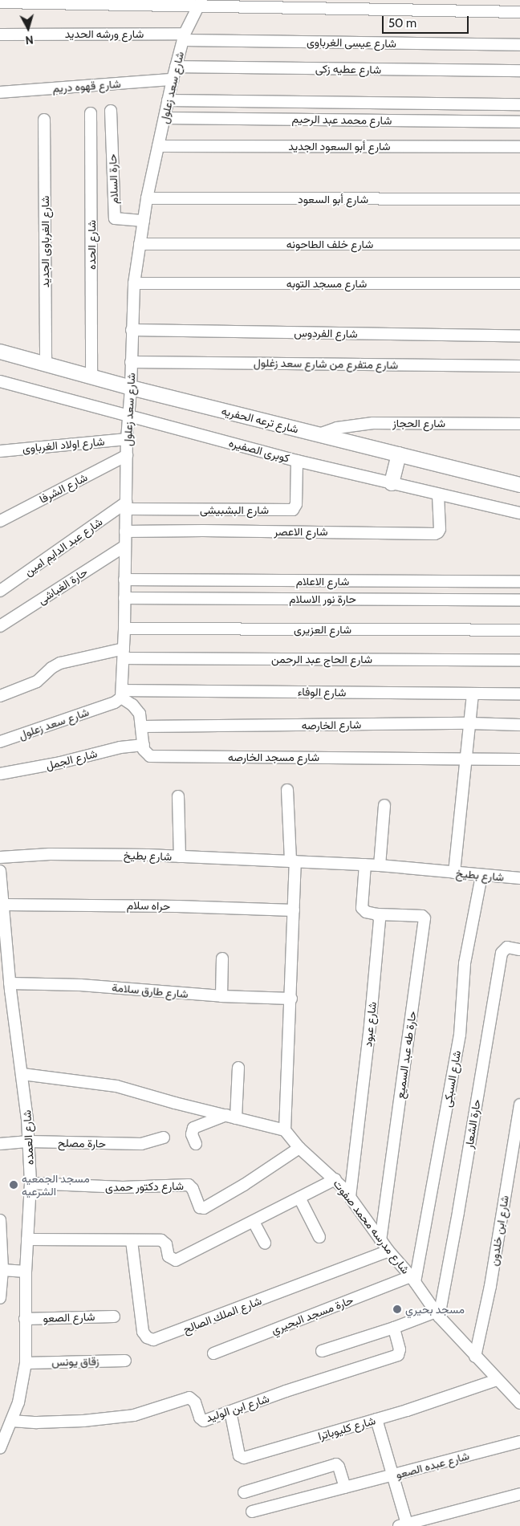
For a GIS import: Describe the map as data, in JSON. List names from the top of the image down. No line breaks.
{"streets":{"street":["شارع ورشه الحديد","شارع عيسى الغرباوى","شارع عطيه زكى","شارع قهوه دريم","شارع سعد زعلول","شارع محمد عبد الرحيم","شارع أبو السعود الجديد","حارة السلام","شارع أبو السعود","شارع الغرباوى الجديد","شارع خلف الطاحونه","شارع الحده","شارع مسجد التوبه","شارع الفردوس","شارع متفرع من شارع سعد زغلول","شارع ترعه الحفريه","شارع الحجاز","شارع اولاد الغرباوى","كوبرى الصفيره","شارع الشرفا","شارع البشبيشى","شارع الاعصر","شارع عبد الدايم امين","شارع الاعلام","حارة الغباشى","حارة نور الاسلام","شارع العزيرى","شارع الحاج عبد الرحمن","شارع الوفاء","شارع الخارصه","شارع مسجد الخارصه","شارع الجمل","شارع بطيخ","حراه سلام","شارع طارق سلامة","شارع عبود","حارة طه عبد السميع","شارع السبكى","حارة الشعار","شارع العمده","حارة مصلح","شارع دكتور حمدى","شارع مدرسه محمد صفوت","شارع ابن خلدون","شارع الملك الصالح","حارة مسجد البحيري","شارع الصعو","زقاق يونس","شارع ابن الوليد","شارع كليوباترا","شارع عبده الصعو"]},"crossings":[["شارع ورشه الحديد","شارع عيسى الغرباوى"],["شارع ورشه الحديد","شارع سعد زعلول"],["شارع عيسى الغرباوى","شارع سعد زعلول"],["شارع عطيه زكى","شارع سعد زعلول"],["شارع قهوه دريم","شارع سعد زعلول"],["شارع سعد زعلول","شارع محمد عبد الرحيم"],["شارع سعد زعلول","شارع أبو السعود الجديد"],["شارع سعد زعلول","حارة السلام"],["شارع سعد زعلول","شارع أبو السعود"],["شارع سعد زعلول","شارع خلف الطاحونه"],["شارع سعد زعلول","شارع مسجد التوبه"],["شارع سعد زعلول","شارع الفردوس"],["شارع سعد زعلول","شارع متفرع من شارع سعد زغلول"],["شارع سعد زعلول","شارع ترعه الحفريه"],["شارع سعد زعلول","شارع اولاد الغرباوى"],["شارع سعد زعلول","كوبرى الصفيره"],["شارع سعد زعلول","شارع الشرفا"],["شارع سعد زعلول","شارع البشبيشى"],["شارع سعد زعلول","شارع الاعصر"],["شارع سعد زعلول","شارع عبد الدايم امين"],["شارع سعد زعلول","شارع الاعلام"],["شارع سعد زعلول","حارة الغباشى"],["شارع سعد زعلول","حارة نور الاسلام"],["شارع سعد زعلول","شارع العزيرى"],["شارع سعد زعلول","شارع الحاج عبد الرحمن"],["شارع سعد زعلول","شارع الوفاء"],["شارع الغرباوى الجديد","شارع ترعه الحفريه"],["شارع الحده","شارع ترعه الحفريه"],["شارع ترعه الحفريه","شارع الحجاز"],["كوبرى الصفيره","شارع البشبيشى"],["كوبرى الصفيره","شارع الاعصر"],["شارع البشبيشى","شارع عبد الدايم امين"],["شارع مسجد الخارصه","شارع الجمل"],["شارع بطيخ","شارع السبكى"],["حراه سلام","شارع العمده"],["شارع طارق سلامة","شارع العمده"],["شارع عبود","حارة طه عبد السميع"],["شارع عبود","شارع مدرسه محمد صفوت"],["حارة طه عبد السميع","شارع مدرسه محمد صفوت"],["شارع السبكى","شارع مدرسه محمد صفوت"],["شارع السبكى","حارة مسجد البحيري"],["حارة الشعار","شارع مدرسه محمد صفوت"],["شارع العمده","حارة مصلح"],["شارع العمده","شارع دكتور حمدى"],["شارع العمده","شارع الصعو"],["شارع العمده","زقاق يونس"],["شارع العمده","شارع ابن الوليد"],["شارع دكتور حمدى","شارع مدرسه محمد صفوت"],["شارع مدرسه محمد صفوت","شارع ابن خلدون"],["شارع مدرسه محمد صفوت","شارع الملك الصالح"],["شارع مدرسه محمد صفوت","حارة مسجد البحيري"],["شارع مدرسه محمد صفوت","شارع كليوباترا"],["شارع ابن الوليد","شارع كليوباترا"]],"places":["مسجد الجمعيه الشرعيه","مسجد بحيري"],"scale_bar":"50 m","north":"bottom"}
